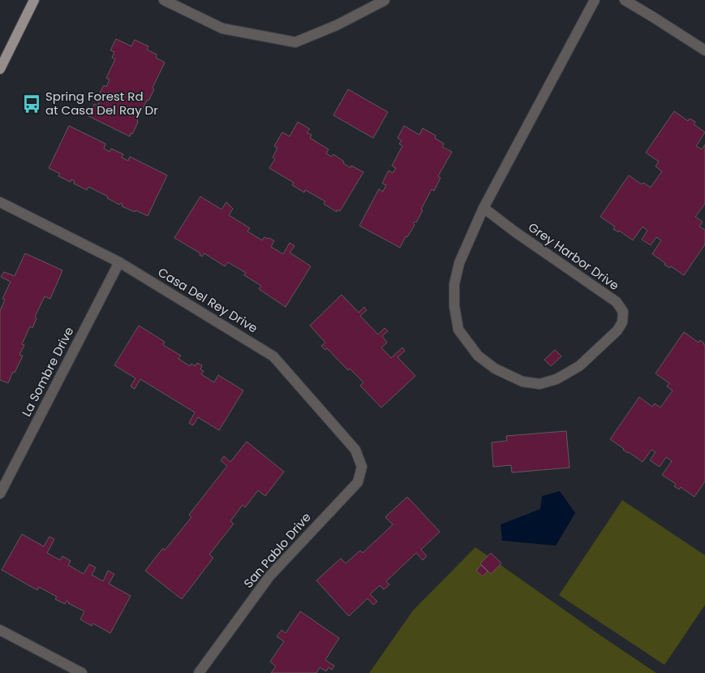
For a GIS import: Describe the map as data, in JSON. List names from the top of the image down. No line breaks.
{"streets":{"street":["Grey Harbor Drive","Casa Del Rey Drive","La Sombre Drive","San Pablo Drive"]},"crossings":[["Casa Del Rey Drive","La Sombre Drive"],["Casa Del Rey Drive","San Pablo Drive"]],"places":{"bus stop":["Spring Forest Rd at Casa Del Ray Dr"]}}
